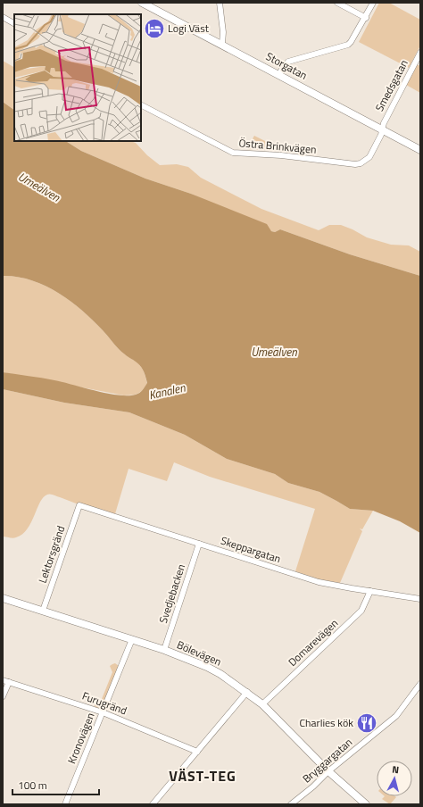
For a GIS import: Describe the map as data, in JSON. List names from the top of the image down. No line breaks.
{"streets":{"street":["Storgatan","Smedsgatan","Östra Brinkvägen","Skeppargatan","Lektorsgränd","Svedjebacken","Domarevägen","Bölevägen","Furugränd","Kronovägen","Bryggargatan"]},"crossings":[["Storgatan","Smedsgatan"],["Storgatan","Östra Brinkvägen"],["Smedsgatan","Östra Brinkvägen"],["Skeppargatan","Lektorsgränd"],["Skeppargatan","Svedjebacken"],["Skeppargatan","Domarevägen"],["Lektorsgränd","Bölevägen"],["Svedjebacken","Bölevägen"],["Domarevägen","Bölevägen"],["Bölevägen","Kronovägen"],["Bölevägen","Bryggargatan"],["Furugränd","Kronovägen"]],"districts":["VÄST-TEG"],"water":["Umeälven","Kanalen"],"places":{"hotel":["Logi Väst"],"restaurant":["Charlies kök"]},"scale_bar":"100 m","north":"top"}
